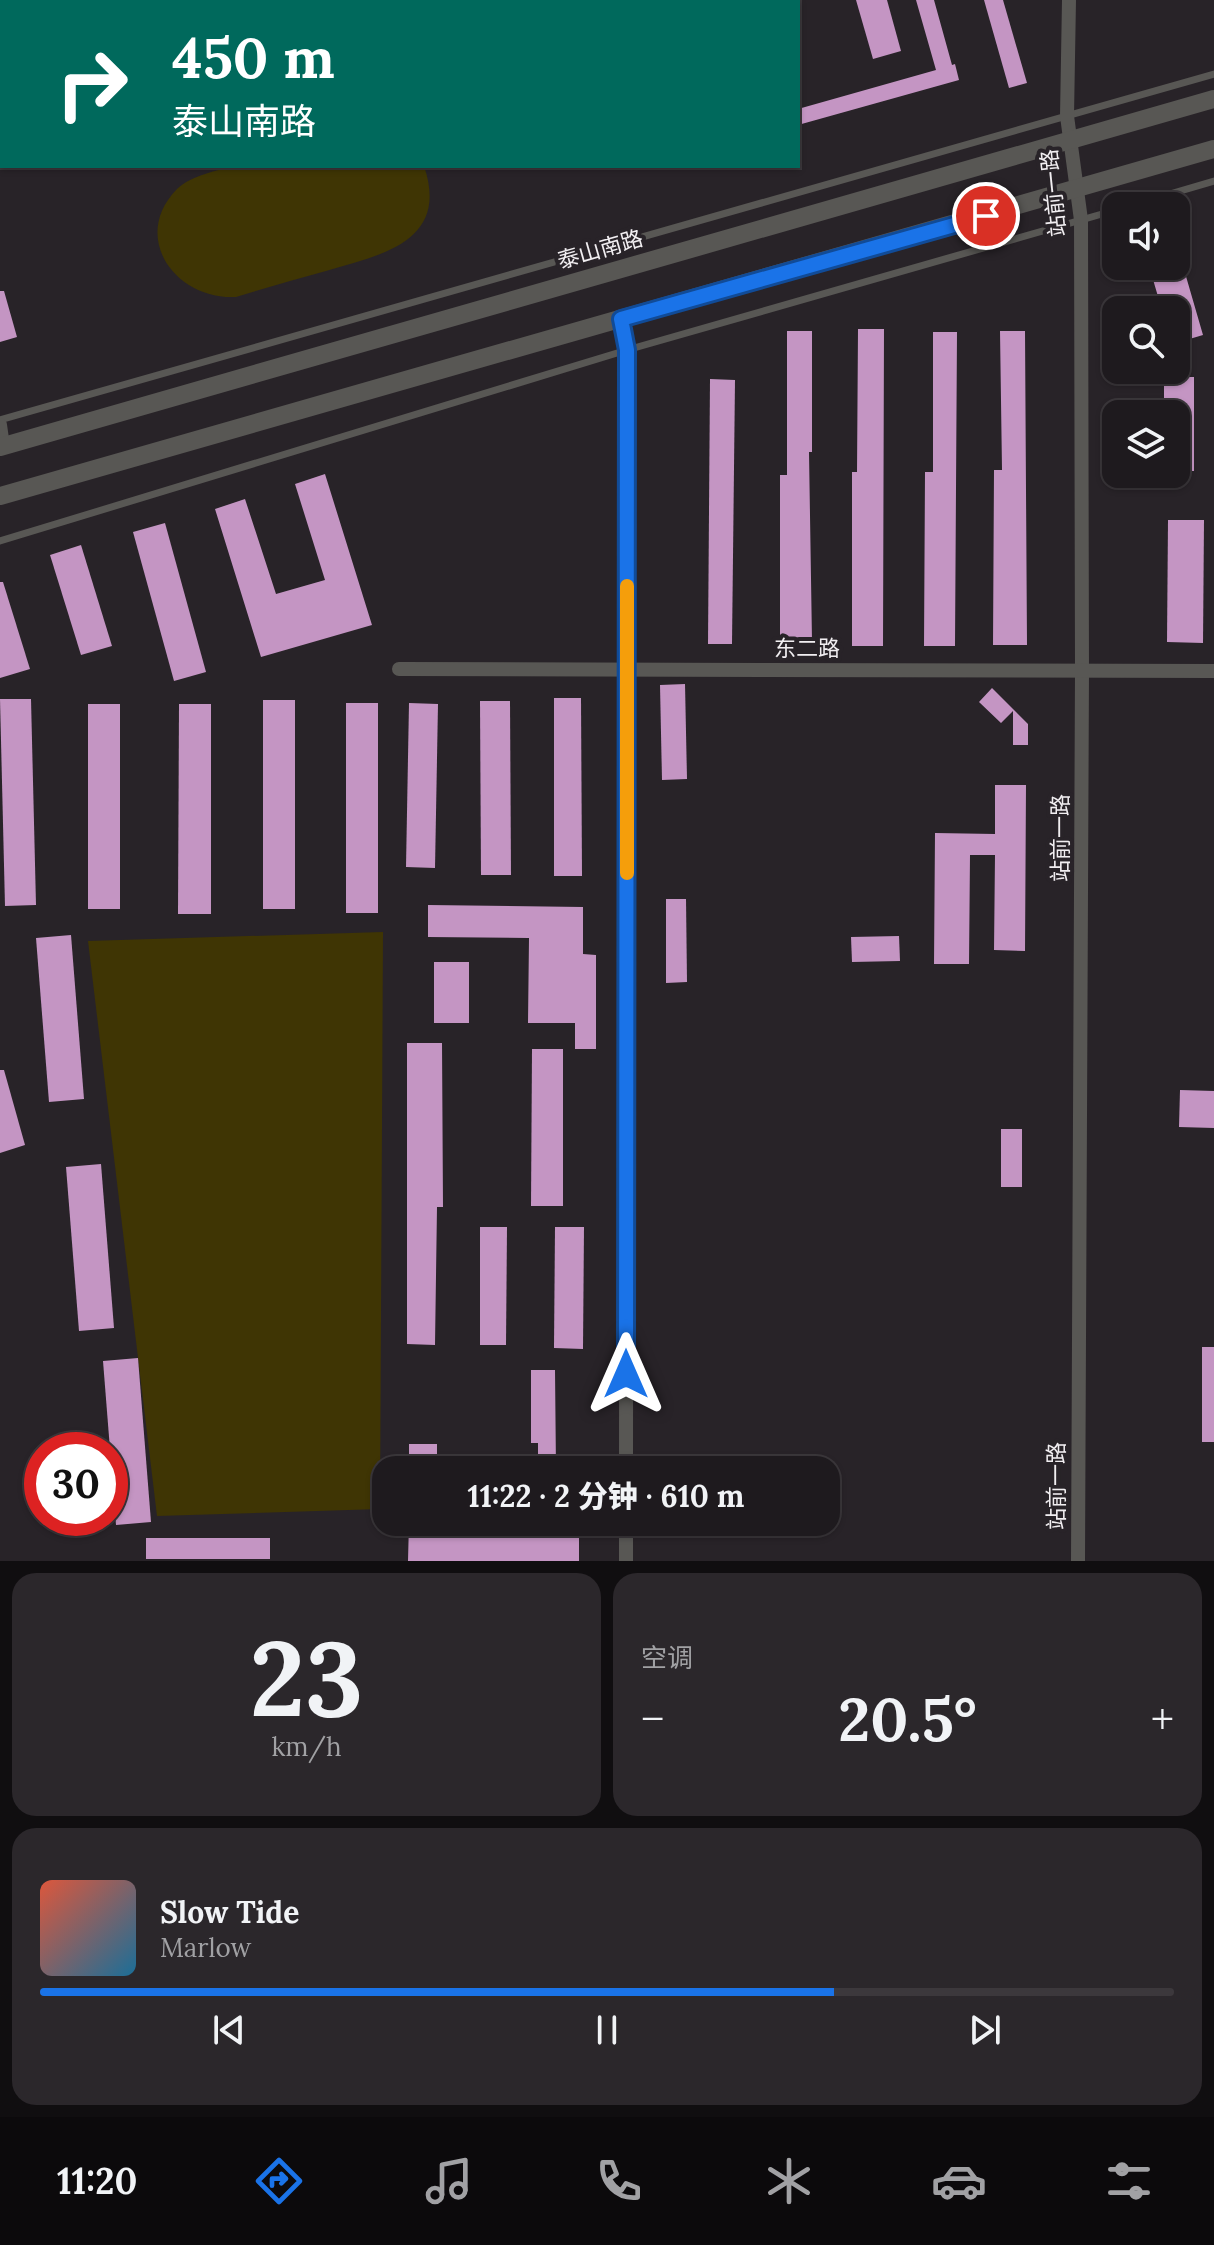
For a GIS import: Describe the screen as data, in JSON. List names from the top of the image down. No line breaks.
{"streets":{"street":["站前一路","泰山南路","东二路"]},"crossings":[["站前一路","泰山南路"],["站前一路","东二路"]],"page":{"turn":["450 m","泰山南路"],"limit":"30","trip":"11:22 · 2 分钟 · 610 m","tile":[["23","km/h"],"空调"],"heat":["−","20.5°","+"],"song":["Slow Tide","Marlow"],"tabs":"11:20"}}
